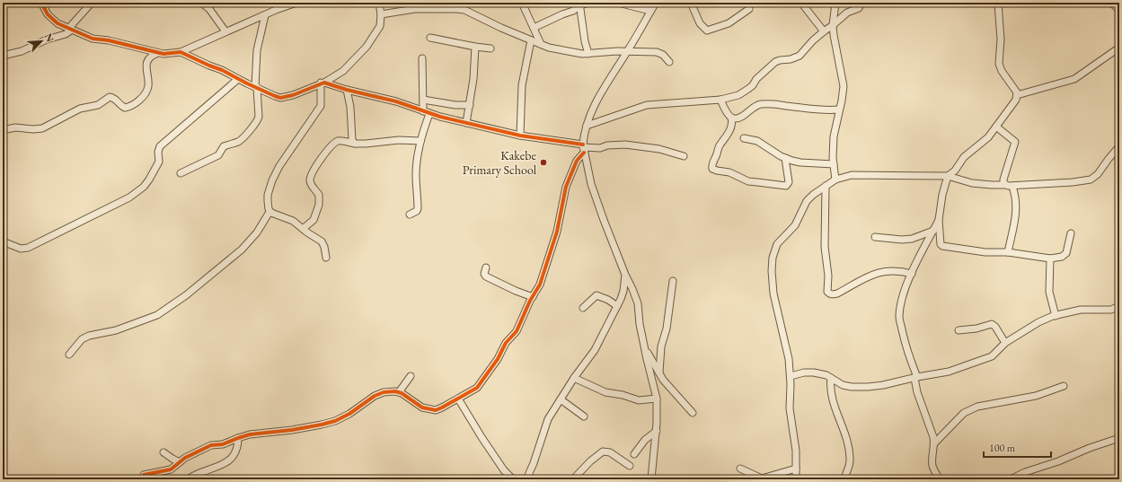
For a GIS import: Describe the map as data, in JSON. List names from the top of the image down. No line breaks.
{"places":["Kakebe Primary School"],"scale_bar":"100 m","north":"top right"}
